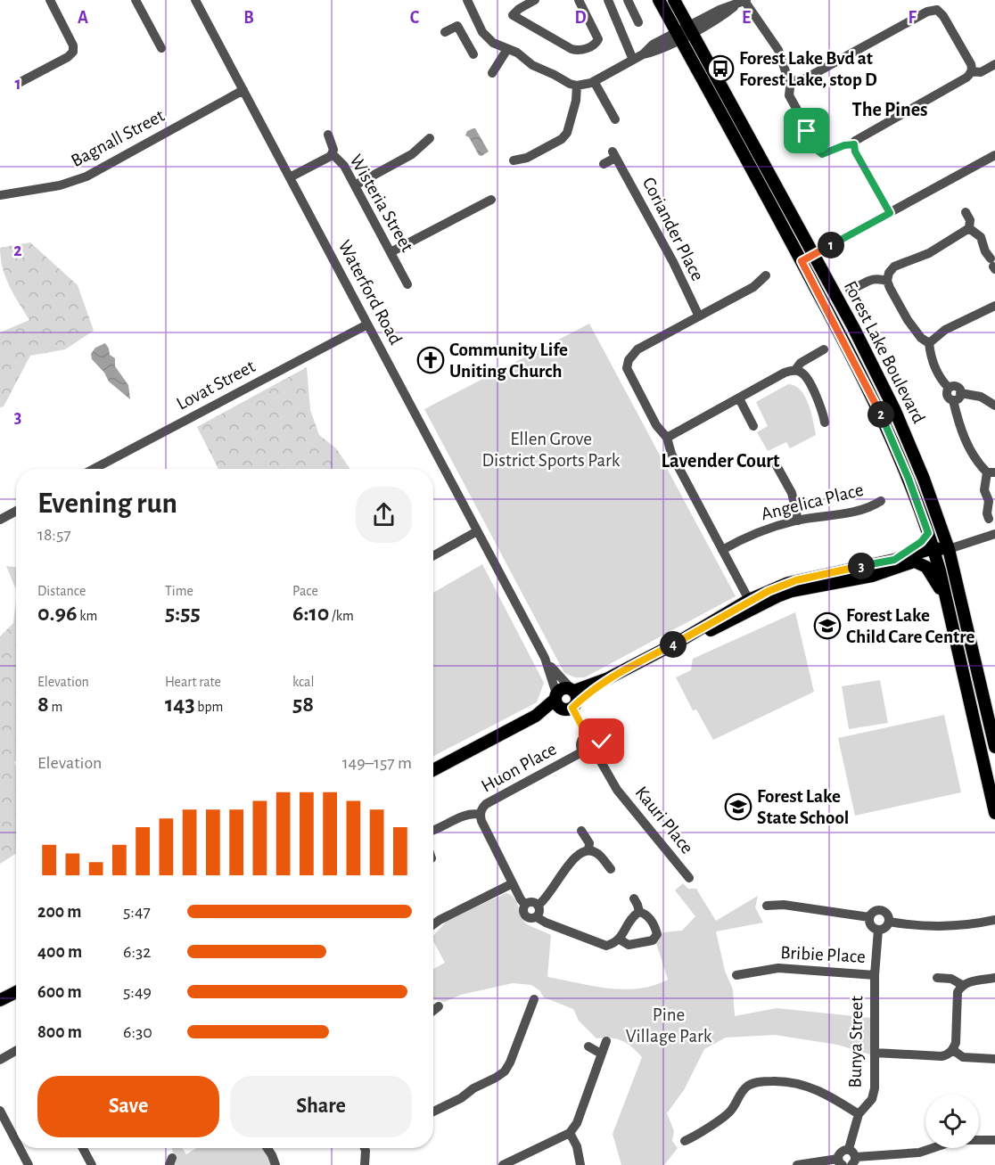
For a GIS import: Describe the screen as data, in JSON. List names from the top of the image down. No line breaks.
{"streets":{"main road":["Forest Lake Boulevard"],"street":["Bagnall Street","Wisteria Street","Coriander Place","Waterford Road","Lovat Street","Angelica Place","Huon Place","Kauri Place","Bribie Place","Bunya Street"]},"crossings":[["Bagnall Street","Waterford Road"],["Wisteria Street","Waterford Road"],["Waterford Road","Lovat Street"],["Huon Place","Kauri Place"],["Bribie Place","Bunya Street"]],"districts":["The Pines","Lavender Court"],"parks":["Ellen Grove District Sports Park","Pine Village Park"],"places":{"bus stop":["Forest Lake Bvd at Forest Lake, stop D"],"church":["Community Life Uniting Church"],"school or university":["Forest Lake Child Care Centre","Forest Lake State School"]},"page":{"pins":["1","2","3","4"],"heading":["Evening run","18:57"],"stats":[["Distance","0.96 km"],["Time","5:55"],["Pace","6:10 /km"],["Elevation","8 m"],["Heart rate","143 bpm"],["kcal","58"]],"chart":["Elevation","149–157 m"],"list":[{"name":"200 m","note":"5:47"},{"name":"400 m","note":"6:32"},{"name":"600 m","note":"5:49"},{"name":"800 m","note":"6:30"}],"buttons":["Save","Share"]},"grid":{"columns":["A","B","C","D","E","F"],"rows":["1","2","3"]}}
